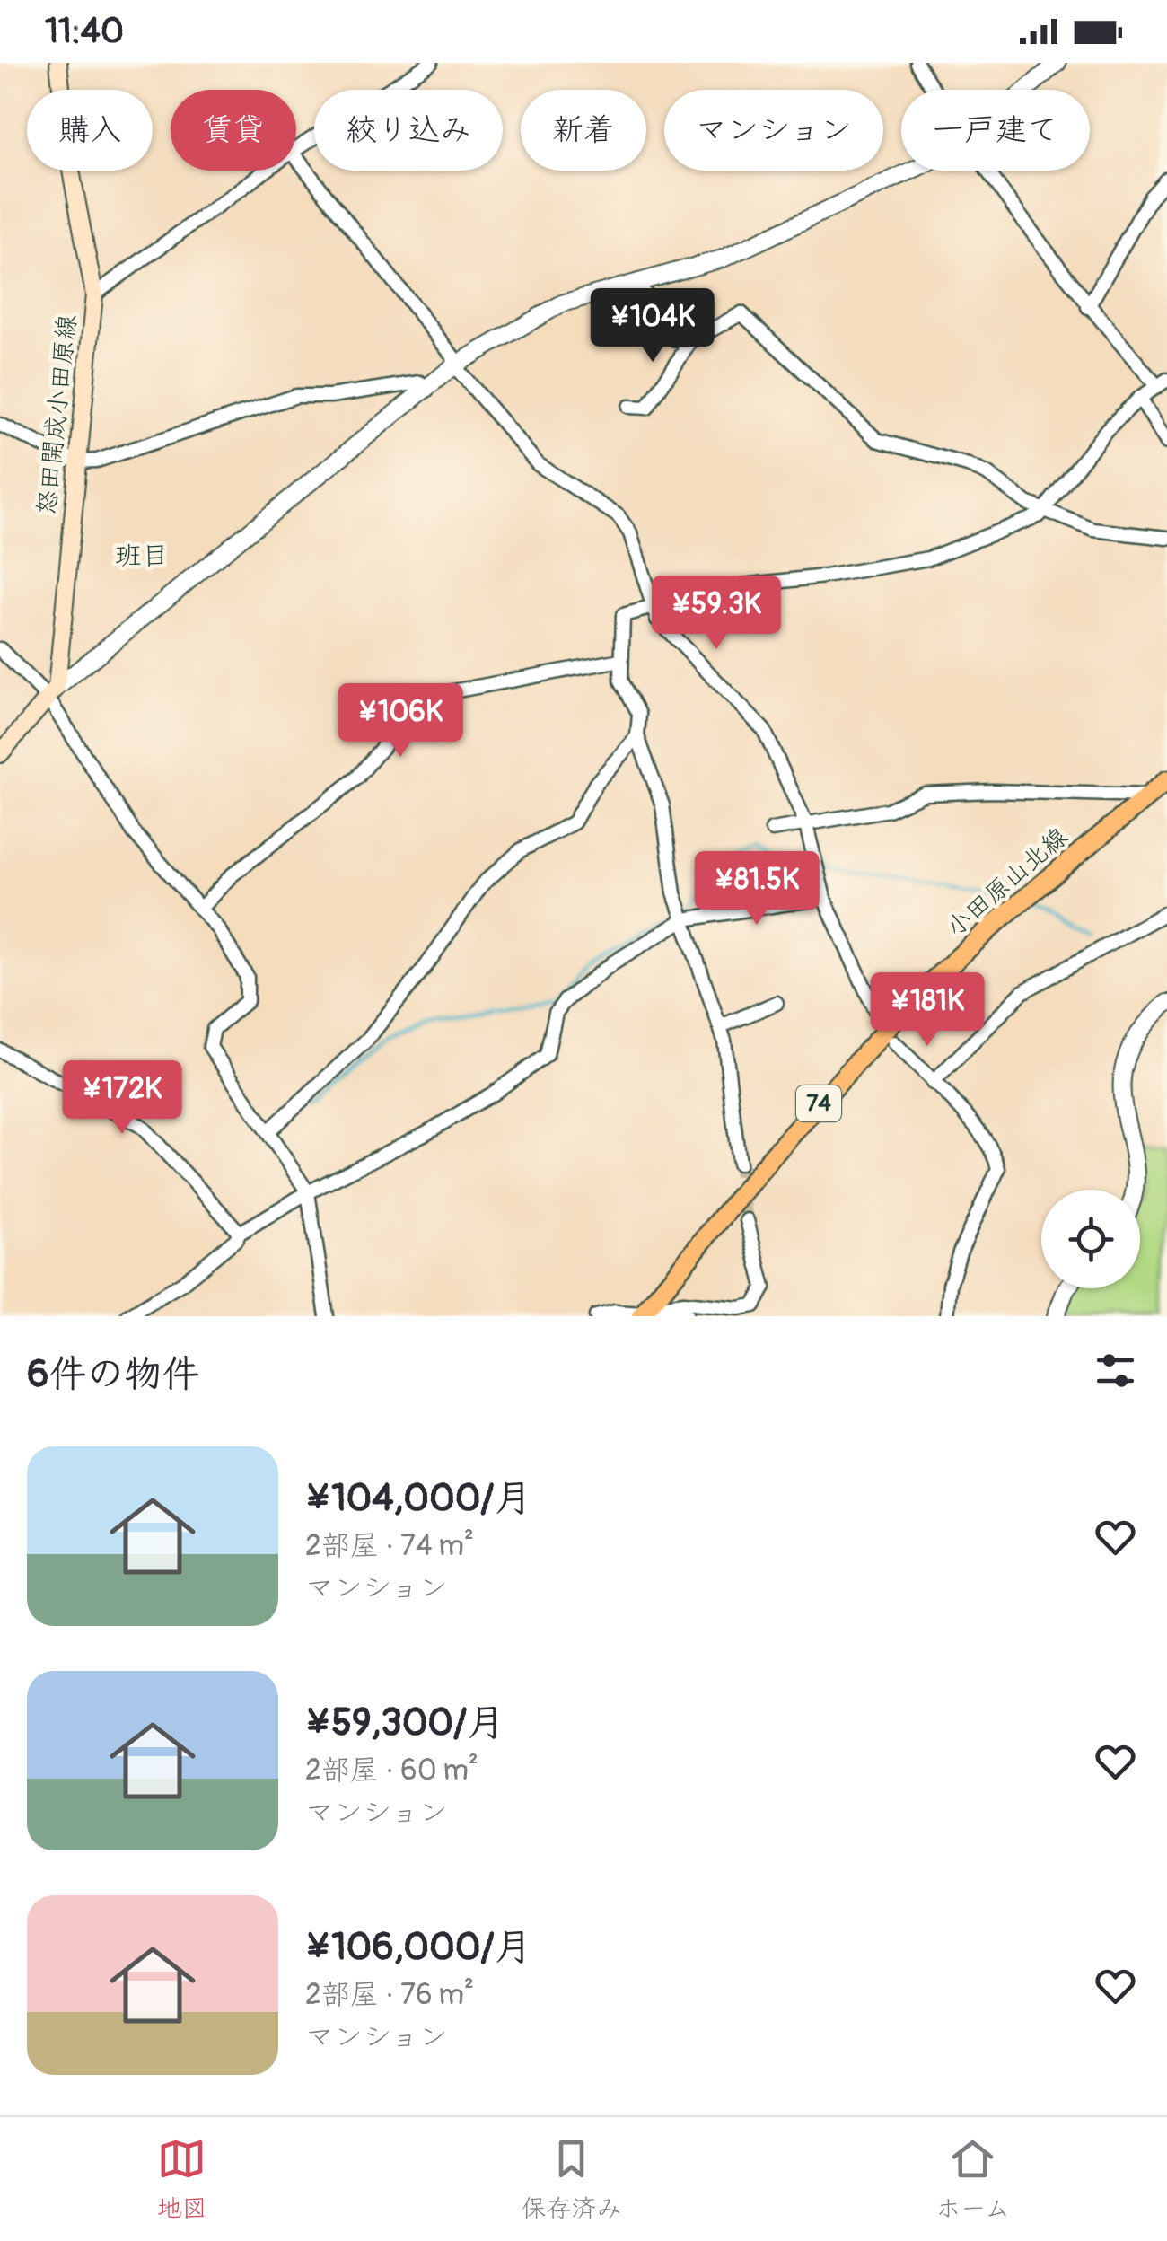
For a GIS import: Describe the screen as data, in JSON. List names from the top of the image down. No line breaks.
{"streets":{"main road":["怒田開成小田原線","小田原山北線","74"]},"districts":["班目"],"page":{"status":"11:40","chip":["購入","賃貸","絞り込み","新着","マンション","一戸建て"],"price":["¥104K","¥59.3K","¥106K","¥81.5K","¥181K","¥172K"],"heading":"6件の物件","list":[{"name":"¥104,000/月","note":"2部屋 · 74 m² · マンション"},{"name":"¥59,300/月","note":"2部屋 · 60 m² · マンション"},{"name":"¥106,000/月","note":"2部屋 · 76 m² · マンション"}],"tabs":["地図","保存済み","ホーム"]}}
